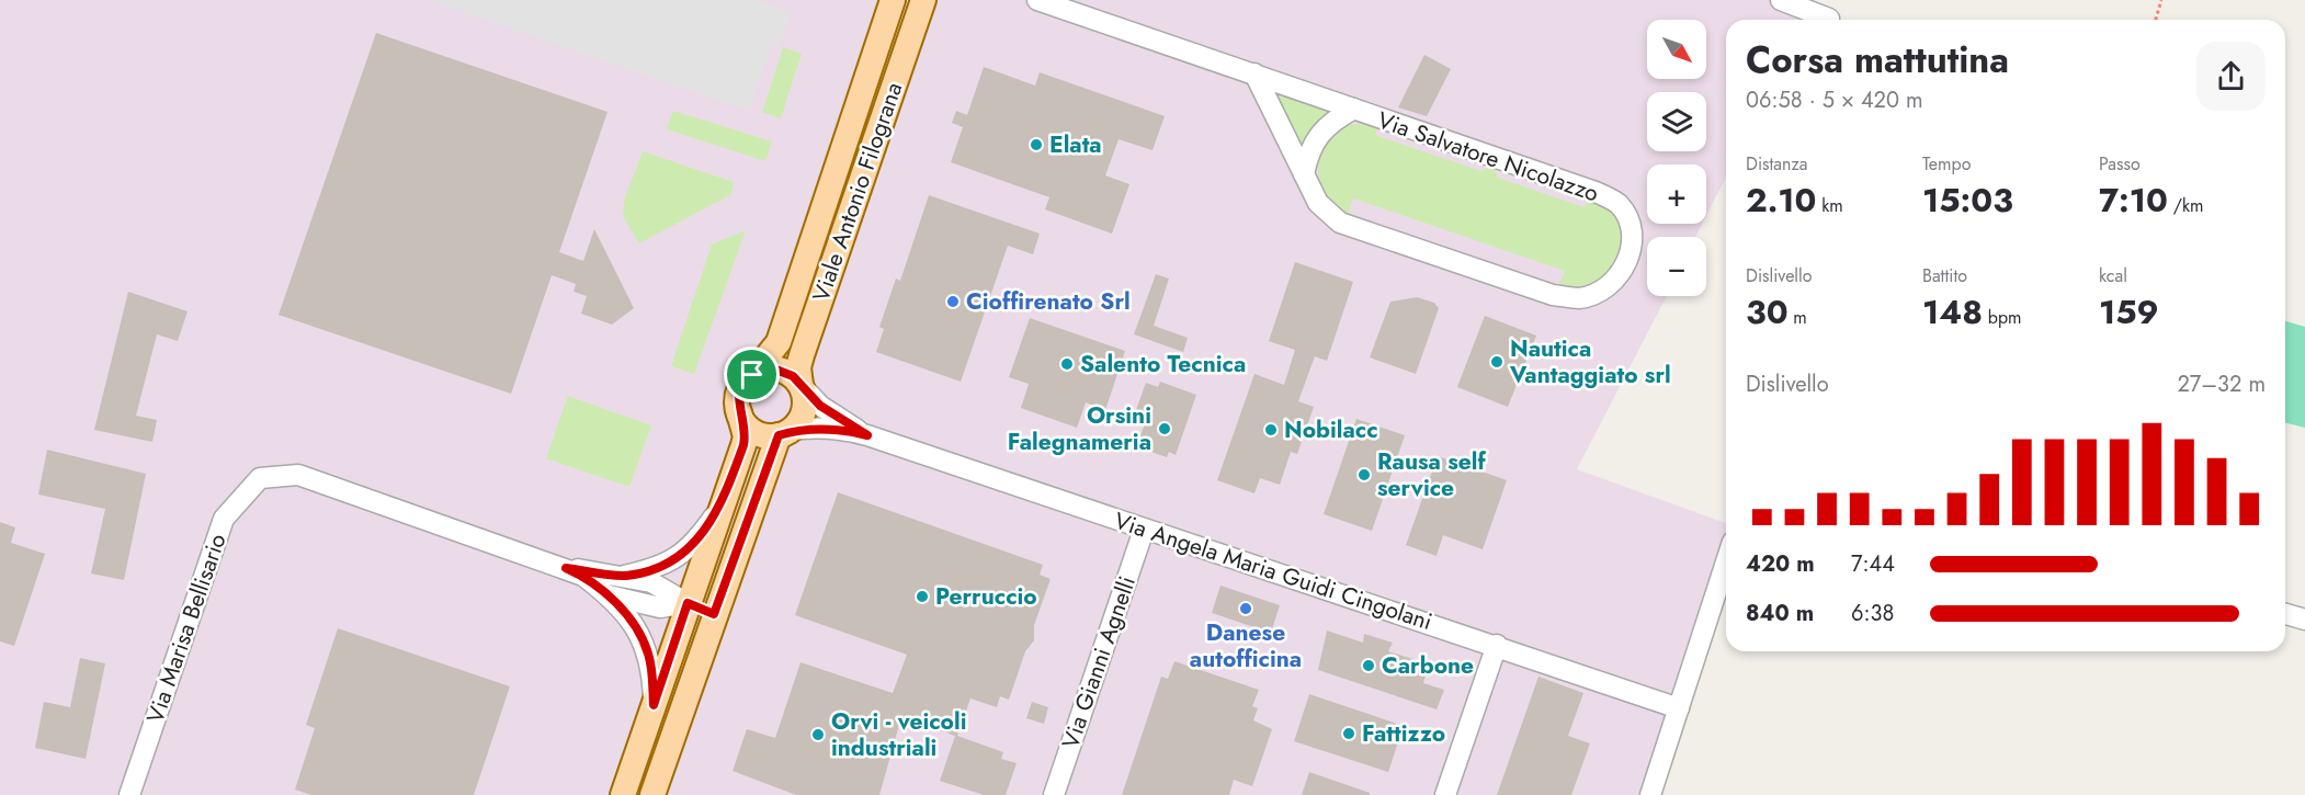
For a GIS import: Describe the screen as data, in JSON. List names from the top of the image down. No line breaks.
{"streets":{"main road":["Viale Antonio Filograna"],"street":["Via Salvatore Nicolazzo","Via Angela Maria Guidi Cingolani","Via Marisa Bellisario","Via Gianni Agnelli"]},"crossings":[["Via Angela Maria Guidi Cingolani","Via Gianni Agnelli"]],"places":["Elata","Cioffirenato Srl","Nautica Vantaggiato srl","Salento Tecnica","Orsini Falegnameria","Nobilacc","Rausa self service","Perruccio","Danese autofficina","Carbone","Fattizzo","Orvi - veicoli industriali"],"north":"bottom right","page":{"map_buttons":["+","−"],"heading":["Corsa mattutina","06:58 · 5 × 420 m"],"stats":[["Distanza","2.10 km"],["Tempo","15:03"],["Passo","7:10 /km"],["Dislivello","30 m"],["Battito","148 bpm"],["kcal","159"]],"chart":["Dislivello","27–32 m"],"list":[{"name":"420 m","note":"7:44"},{"name":"840 m","note":"6:38"}]}}
